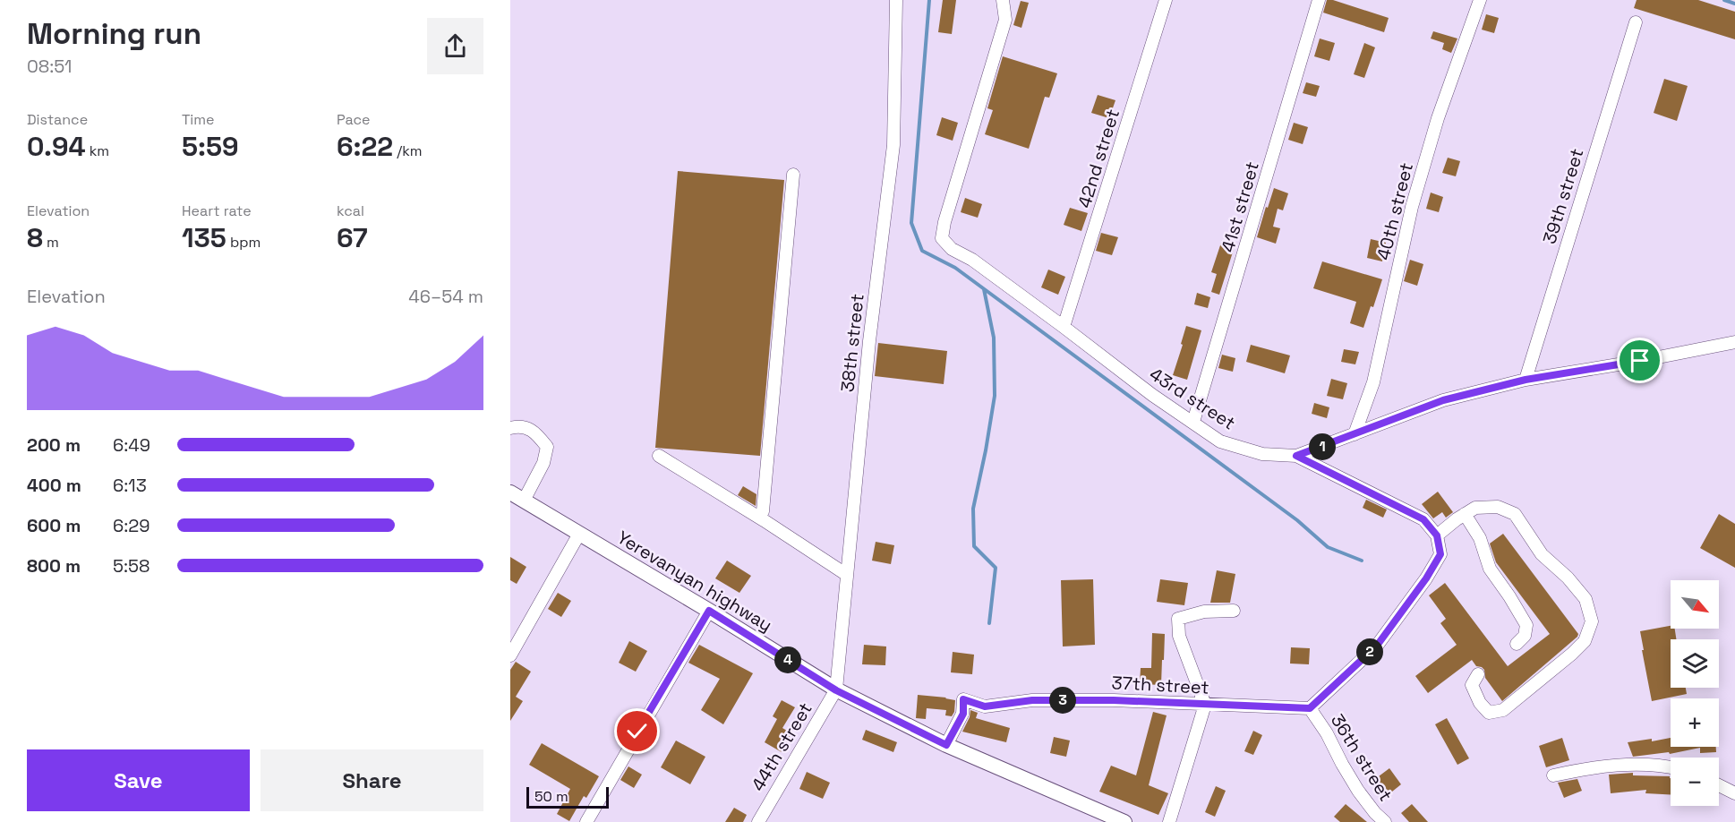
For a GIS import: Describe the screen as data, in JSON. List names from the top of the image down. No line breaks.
{"streets":{"main road":["Yerevanyan highway"],"street":["42nd street","39th street","41st street","40th street","38th street","43rd street","37th street","44th street","36th street"]},"crossings":[["42nd street","43rd street"],["39th street","43rd street"],["41st street","43rd street"],["40th street","43rd street"],["38th street","Yerevanyan highway"],["38th street","44th street"],["Yerevanyan highway","37th street"],["Yerevanyan highway","44th street"],["37th street","36th street"]],"scale_bar":"50 m","north":"bottom right","page":{"heading":["Morning run","08:51"],"stats":[["Distance","0.94 km"],["Time","5:59"],["Pace","6:22 /km"],["Elevation","8 m"],["Heart rate","135 bpm"],["kcal","67"]],"chart":["Elevation","46–54 m"],"list":[{"name":"200 m","note":"6:49"},{"name":"400 m","note":"6:13"},{"name":"600 m","note":"6:29"},{"name":"800 m","note":"5:58"}],"pins":["1","2","4","3"],"map_buttons":["+","−"],"buttons":["Save","Share"],"scale":"50 m"}}
